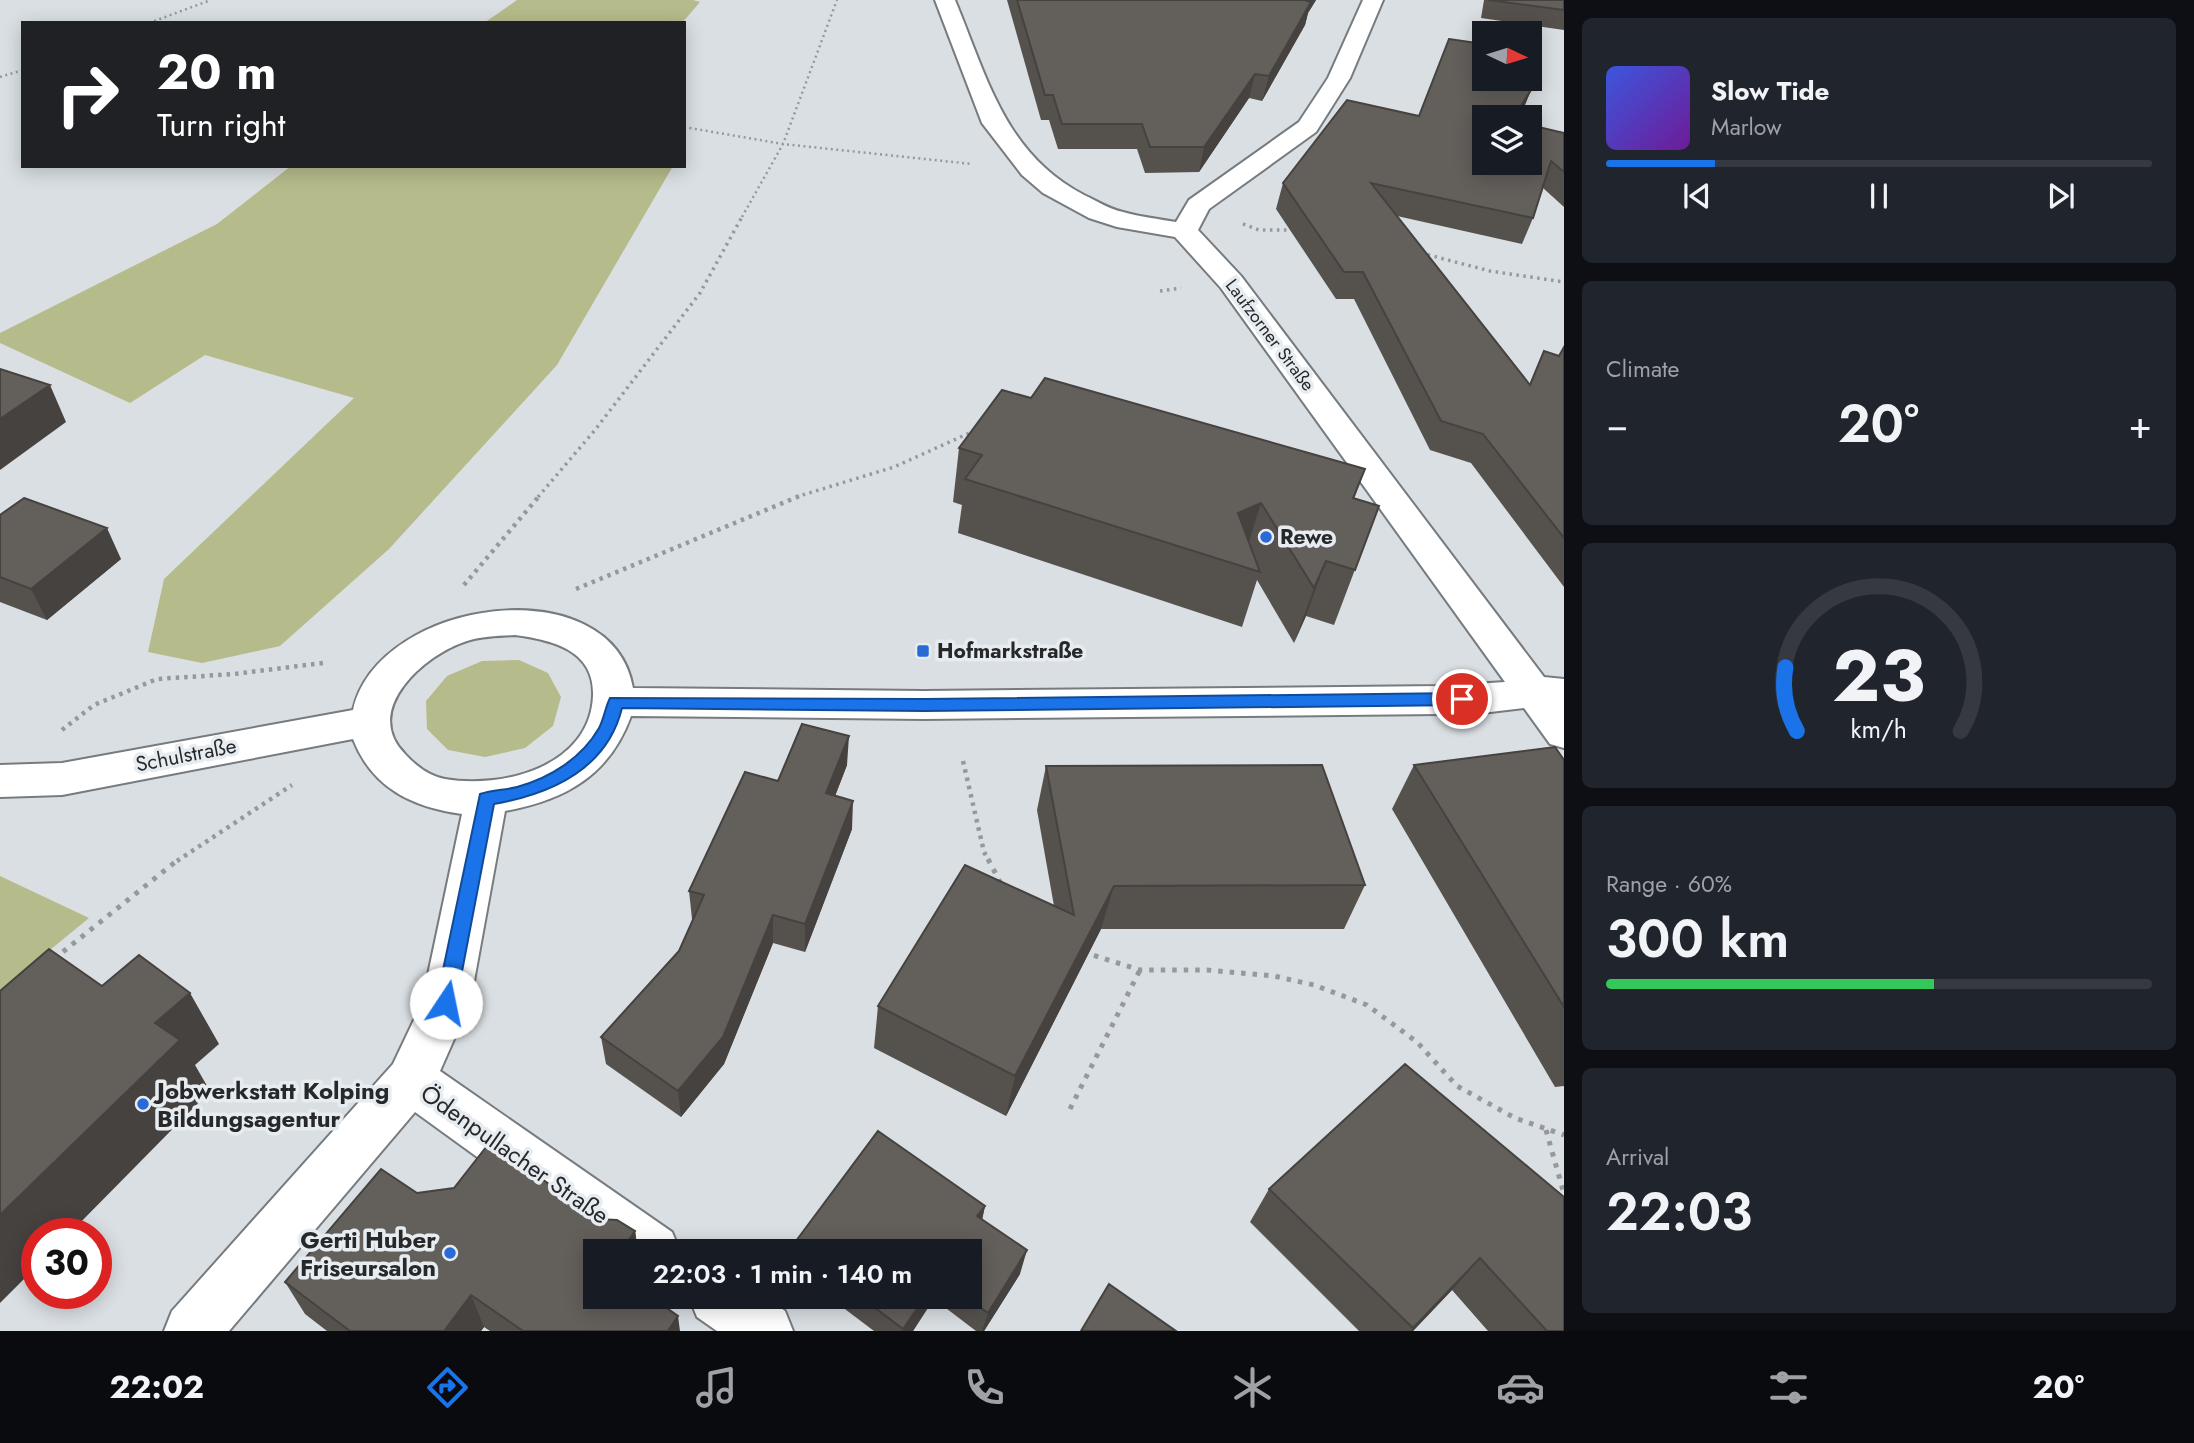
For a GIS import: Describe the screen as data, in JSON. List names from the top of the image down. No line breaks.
{"streets":{"street":["Laufzorner Straße","Schulstraße","Ödenpullacher Straße"]},"places":{"other":["Rewe","Jobwerkstatt Kolping Bildungsagentur","Gerti Huber Friseursalon"],"transit":["Hofmarkstraße"]},"north":"right","page":{"turn":["20 m","Turn right"],"song":["Slow Tide","Marlow"],"tile":["Climate",["Range · 60%","300 km"],["Arrival","22:03"]],"heat":["−","20°","+"],"limit":"30","trip":"22:03 · 1 min · 140 m","tabs":["22:02","20°"],"gauge":["23","km/h"]}}
